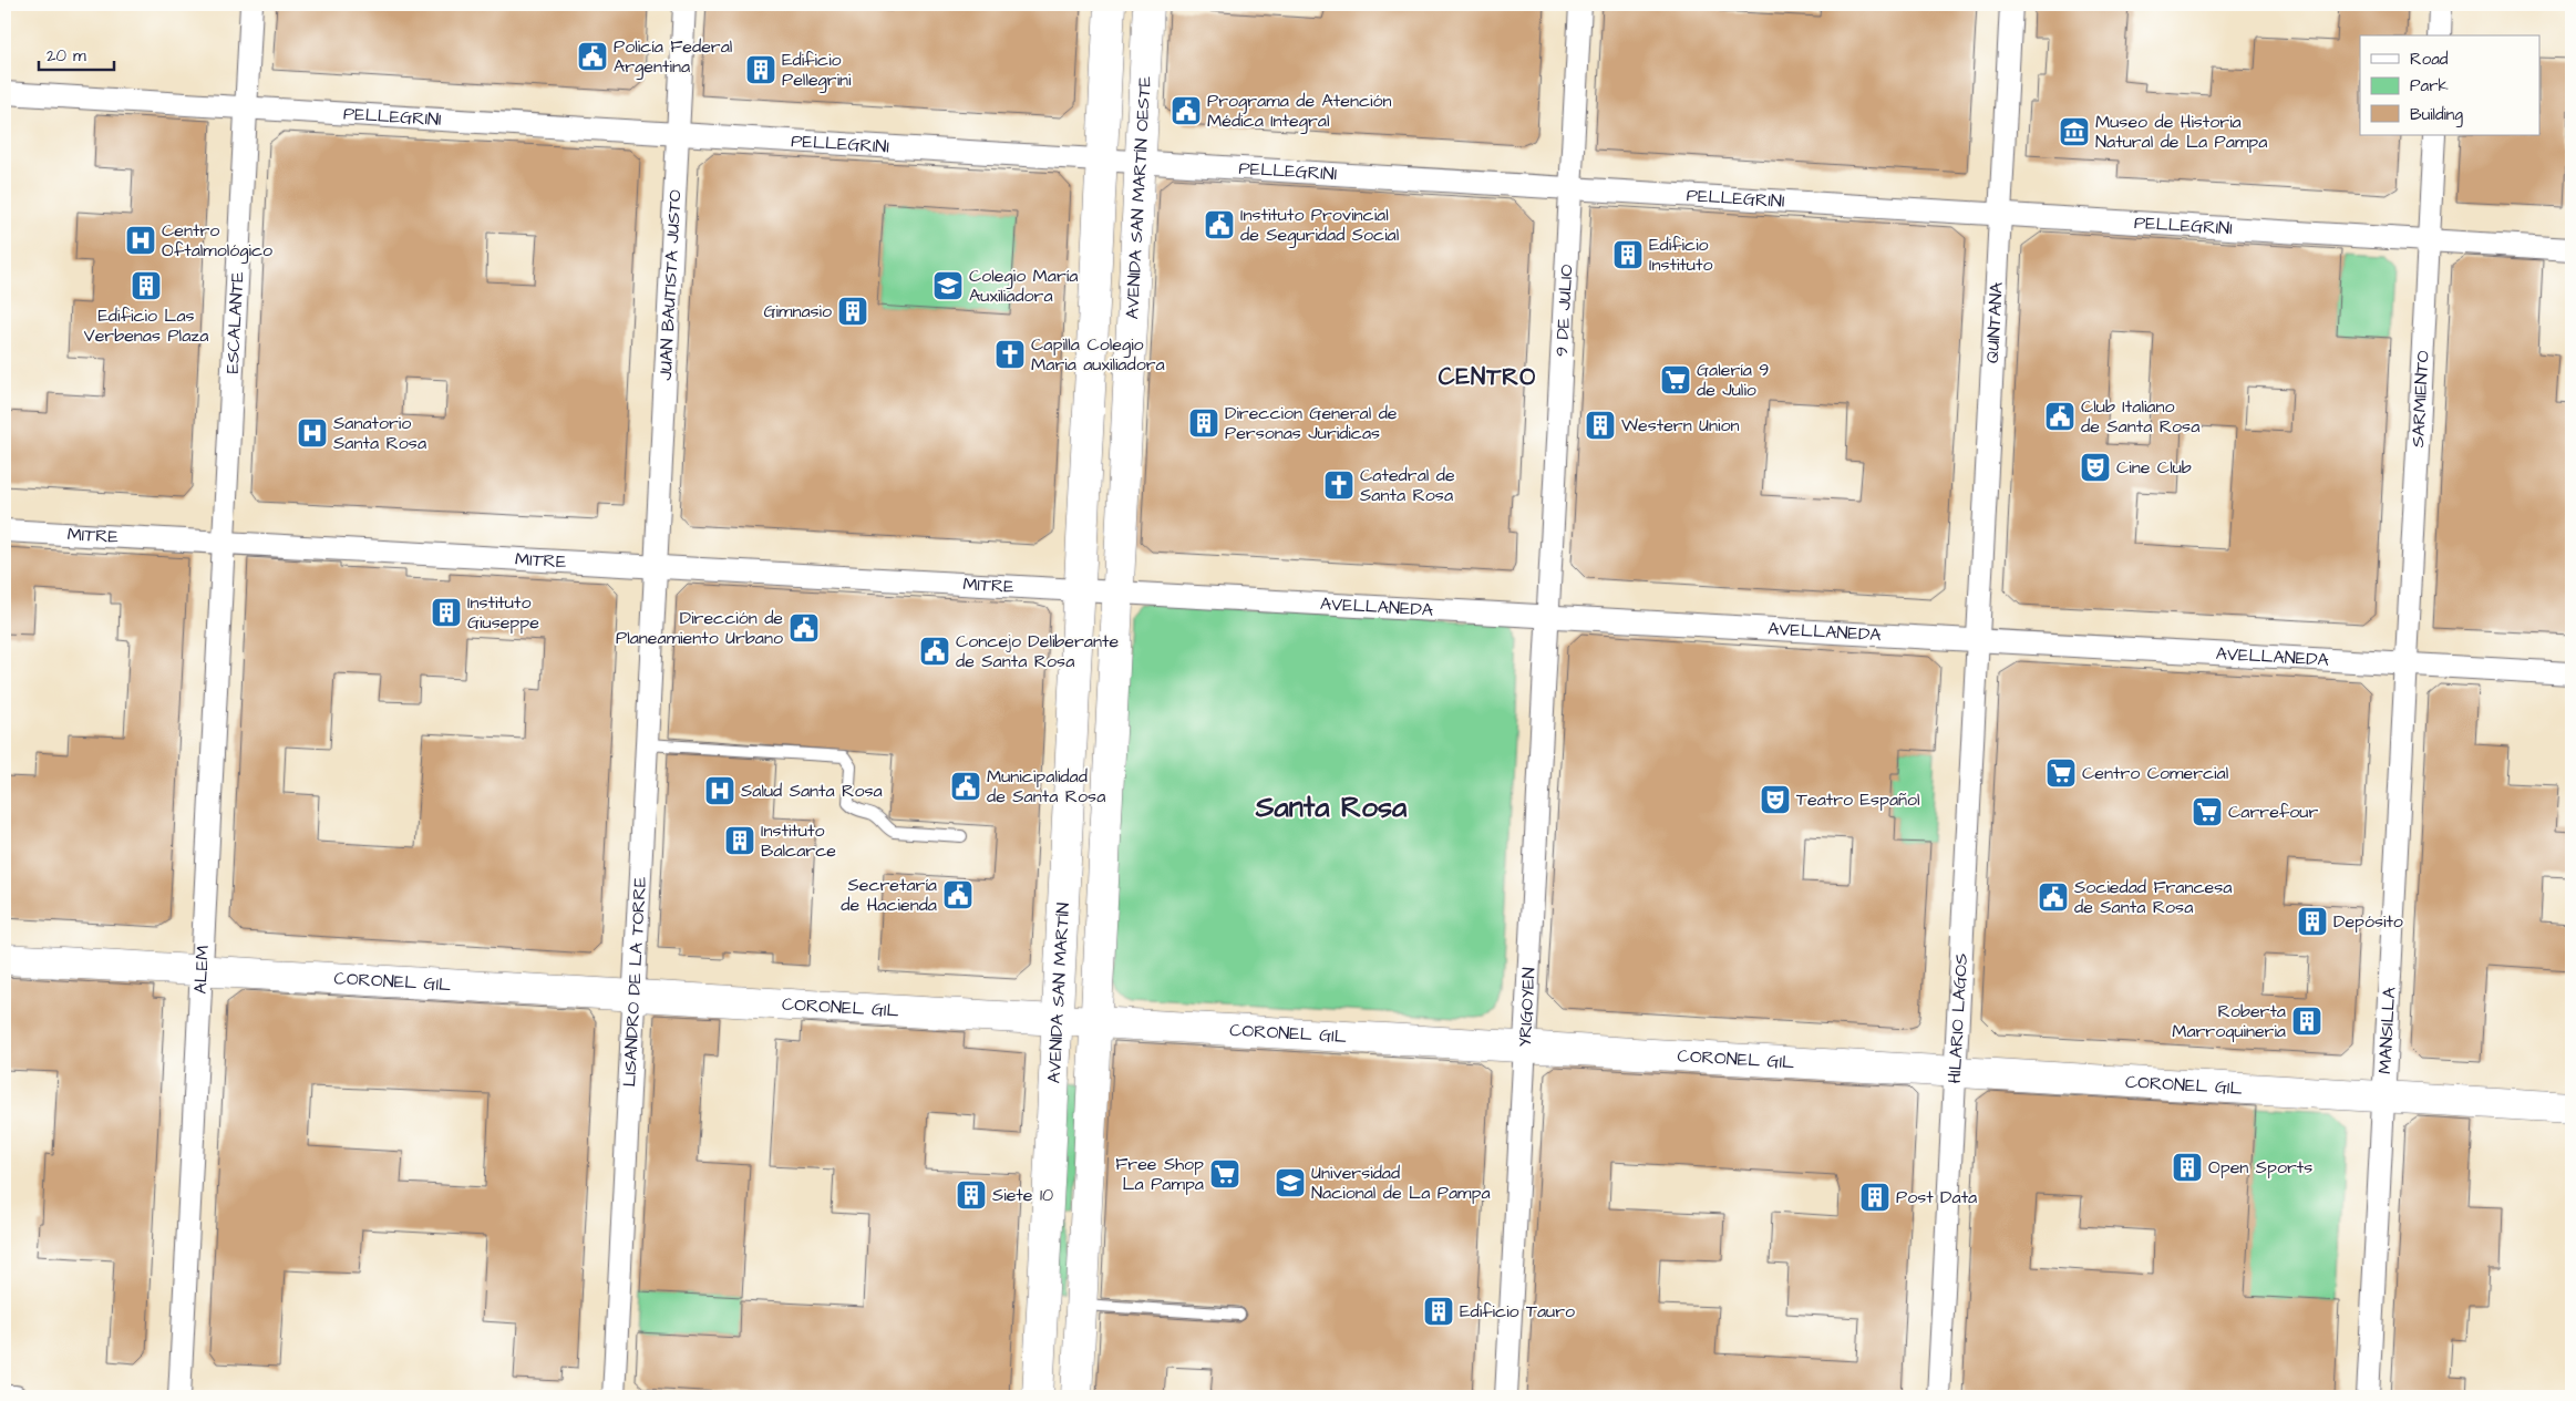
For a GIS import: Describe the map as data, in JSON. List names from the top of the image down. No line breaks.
{"streets":{"main road":["AVENIDA SAN MARTÍN OESTE","CORONEL GIL","AVENIDA SAN MARTÍN"],"street":["PELLEGRINI","JUAN BAUTISTA JUSTO","9 DE JULIO","QUINTANA","ESCALANTE","SARMIENTO","MITRE","AVELLANEDA","ALEM","LISANDRO DE LA TORRE","YRIGOYEN","HILARIO LAGOS","MANSILLA"]},"crossings":[["PELLEGRINI","AVENIDA SAN MARTÍN OESTE"],["PELLEGRINI","JUAN BAUTISTA JUSTO"],["PELLEGRINI","9 DE JULIO"],["PELLEGRINI","QUINTANA"],["PELLEGRINI","ESCALANTE"],["PELLEGRINI","SARMIENTO"],["AVENIDA SAN MARTÍN OESTE","AVELLANEDA"],["JUAN BAUTISTA JUSTO","MITRE"],["JUAN BAUTISTA JUSTO","LISANDRO DE LA TORRE"],["9 DE JULIO","AVELLANEDA"],["9 DE JULIO","YRIGOYEN"],["QUINTANA","AVELLANEDA"],["QUINTANA","HILARIO LAGOS"],["ESCALANTE","MITRE"],["ESCALANTE","ALEM"],["SARMIENTO","AVELLANEDA"],["SARMIENTO","MANSILLA"],["MITRE","AVELLANEDA"],["MITRE","ALEM"],["MITRE","LISANDRO DE LA TORRE"],["MITRE","AVENIDA SAN MARTÍN"],["AVELLANEDA","AVENIDA SAN MARTÍN"],["AVELLANEDA","YRIGOYEN"],["AVELLANEDA","HILARIO LAGOS"],["AVELLANEDA","MANSILLA"],["ALEM","CORONEL GIL"],["CORONEL GIL","LISANDRO DE LA TORRE"],["CORONEL GIL","AVENIDA SAN MARTÍN"],["CORONEL GIL","YRIGOYEN"],["CORONEL GIL","HILARIO LAGOS"],["CORONEL GIL","MANSILLA"]],"districts":["CENTRO","Santa Rosa"],"places":{"public building":["Policía Federal Argentina","Programa de Atención Médica Integral","Instituto Provincial de Seguridad Social","Club Italiano de Santa Rosa","Dirección de Planeamiento Urbano","Concejo Deliberante de Santa Rosa","Municipalidad de Santa Rosa","Secretaría de Hacienda","Sociedad Francesa de Santa Rosa"],"building":["Edificio Pellegrini","Edificio Instituto","Edificio Las Verbenas Plaza","Gimnasio","Direccion General de Personas Juridicas","Western Union","Instituto Giuseppe","Instituto Balcarce","Depósito","Roberta Marroquineria","Open Sports","Siete 10","Post Data","Edificio Tauro"],"museum":["Museo de Historia Natural de La Pampa"],"hospital":["Centro Oftalmológico","Sanatorio Santa Rosa","Salud Santa Rosa"],"school or university":["Colegio María Auxiliadora","Universidad Nacional de La Pampa"],"church":["Capilla Colegio Maria auxiliadora","Catedral de Santa Rosa"],"supermarket":["Galería 9 de Julio","Centro Comercial","Carrefour","Free Shop La Pampa"],"theatre":["Cine Club","Teatro Español"]},"legend":["Road","Park","Building"],"scale_bar":"20 m"}
